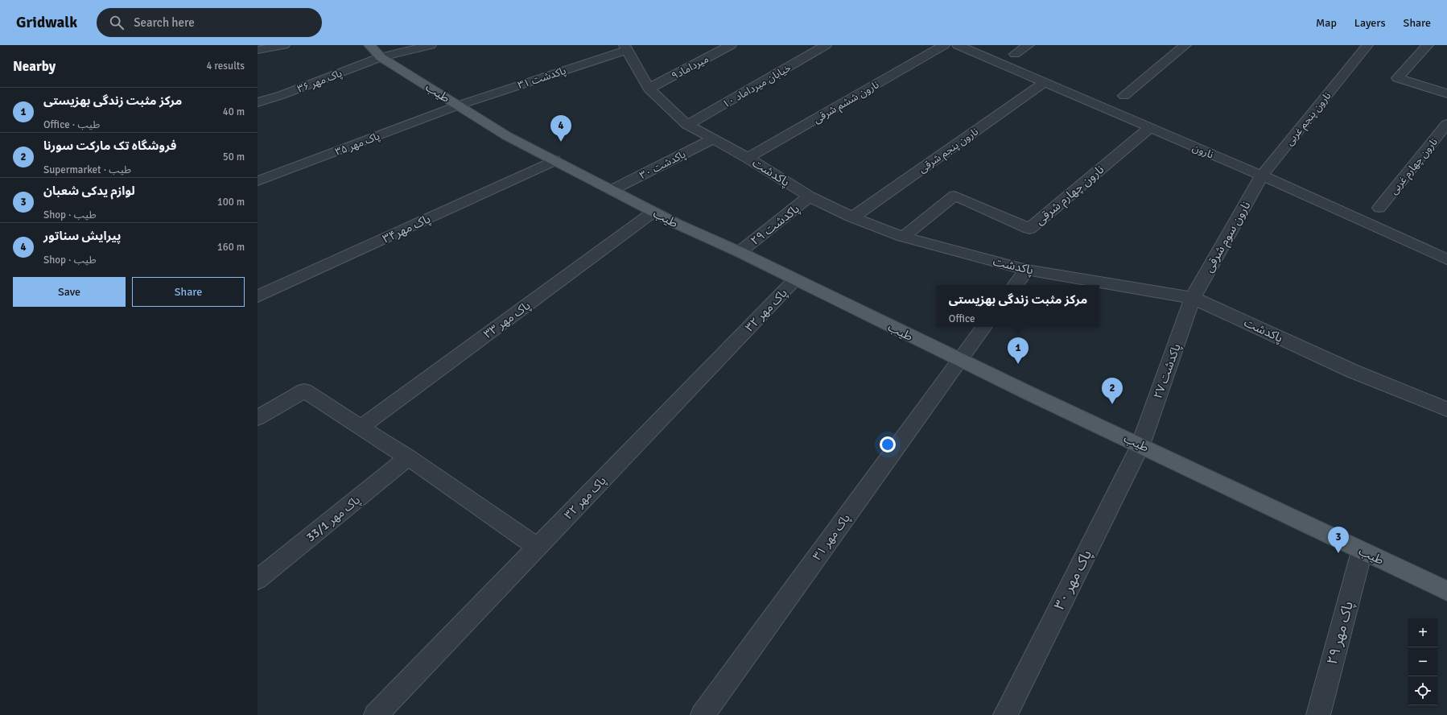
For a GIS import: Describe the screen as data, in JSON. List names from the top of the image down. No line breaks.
{"streets":{"main road":["طیب"],"street":["میرداماد۹","پاکدشت ۳۱","پاک مهر ۳۶","۱۰ خیابان میرداماد","نارون ششم شرقی","نارون پنجم غربی","پاک مهر ۳۵","نارون پنجم شرقی","نارون","پاکدشت ۳۰","نارون چهارم غربی","پاکدشت","نارون چهارم شرقی","پاکدشت ۲۹","پاک مهر۳۴","نارون سوم شرقی","پاک مهر ۳۲","پاک مهر ۳۳","پاکدشت ۲۷","پاک مهر 33/1","پاک مهر ۳۱","پاک مهر ۳۰","پاک مهر ۲۹"]},"crossings":[["میرداماد۹","پاکدشت"],["پاکدشت ۳۱","طیب"],["پاکدشت ۳۱","پاک مهر ۳۵"],["پاکدشت ۳۱","پاکدشت"],["پاک مهر ۳۶","طیب"],["۱۰ خیابان میرداماد","پاکدشت"],["طیب","پاک مهر ۳۵"],["طیب","پاکدشت ۳۰"],["طیب","پاکدشت ۲۹"],["طیب","پاک مهر۳۴"],["طیب","پاک مهر ۳۲"],["طیب","پاک مهر ۳۳"],["طیب","پاکدشت ۲۷"],["طیب","پاک مهر ۳۱"],["طیب","پاک مهر ۳۰"],["طیب","پاک مهر ۲۹"],["نارون ششم شرقی","پاکدشت"],["نارون پنجم غربی","نارون"],["نارون پنجم غربی","نارون سوم شرقی"],["نارون پنجم شرقی","نارون"],["نارون پنجم شرقی","پاکدشت"],["نارون","نارون چهارم شرقی"],["نارون","نارون سوم شرقی"],["پاکدشت ۳۰","پاکدشت"],["پاکدشت","نارون چهارم شرقی"],["پاکدشت","پاکدشت ۲۹"],["پاکدشت","نارون سوم شرقی"],["پاکدشت","پاکدشت ۲۷"],["نارون سوم شرقی","پاکدشت ۲۷"],["پاکدشت ۲۷","پاک مهر ۳۰"]],"page":{"header":"Gridwalk","search":"Search here","nav":["Map","Layers","Share"],"heading":["Nearby","4 results"],"list":[{"mark":"1","name":"مرکز مثبت زندگی بهزیستی","note":"Office · طیب","value":"40 m"},{"mark":"2","name":"فروشگاه تک مارکت سورنا","note":"Supermarket · طیب","value":"50 m"},{"mark":"3","name":"لوازم یدکی شعبان","note":"Shop · طیب","value":"100 m"},{"mark":"4","name":"پیرایش سناتور","note":"Shop · طیب","value":"160 m"}],"pins":["4","1","2","3"],"buttons":["Save","Share"],"popup":["مرکز مثبت زندگی بهزیستی","Office"],"map_buttons":["+","−"]}}
